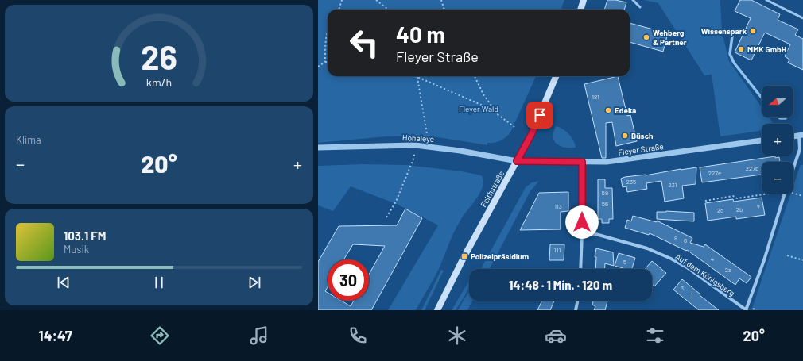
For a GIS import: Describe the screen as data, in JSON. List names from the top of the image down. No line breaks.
{"streets":{"main road":["Feithstraße"],"street":["Hoheleye","Fleyer Straße","Auf dem Königsberg"]},"crossings":[["Hoheleye","Fleyer Straße"],["Hoheleye","Feithstraße"],["Fleyer Straße","Feithstraße"]],"parks":["Fleyer Wald"],"places":{"other":["Wissenspark","Wehberg & Partner","MMK GmbH","Edeka","Büsch"],"transit":["Polizeipräsidium"]},"house_numbers":["181","227b","227e","235","231","58","56","113","2","2b","2d","8","6","111","4","5","2a","3","1"],"north":"left","page":{"turn":["40 m","Fleyer Straße"],"map_buttons":["+","−"],"tile":"Klima","heat":["−","20°","+"],"song":["103.1 FM","Musik"],"limit":"30","trip":"14:48 · 1 Min. · 120 m","tabs":["14:47","20°"],"gauge":["26","km/h"]}}
